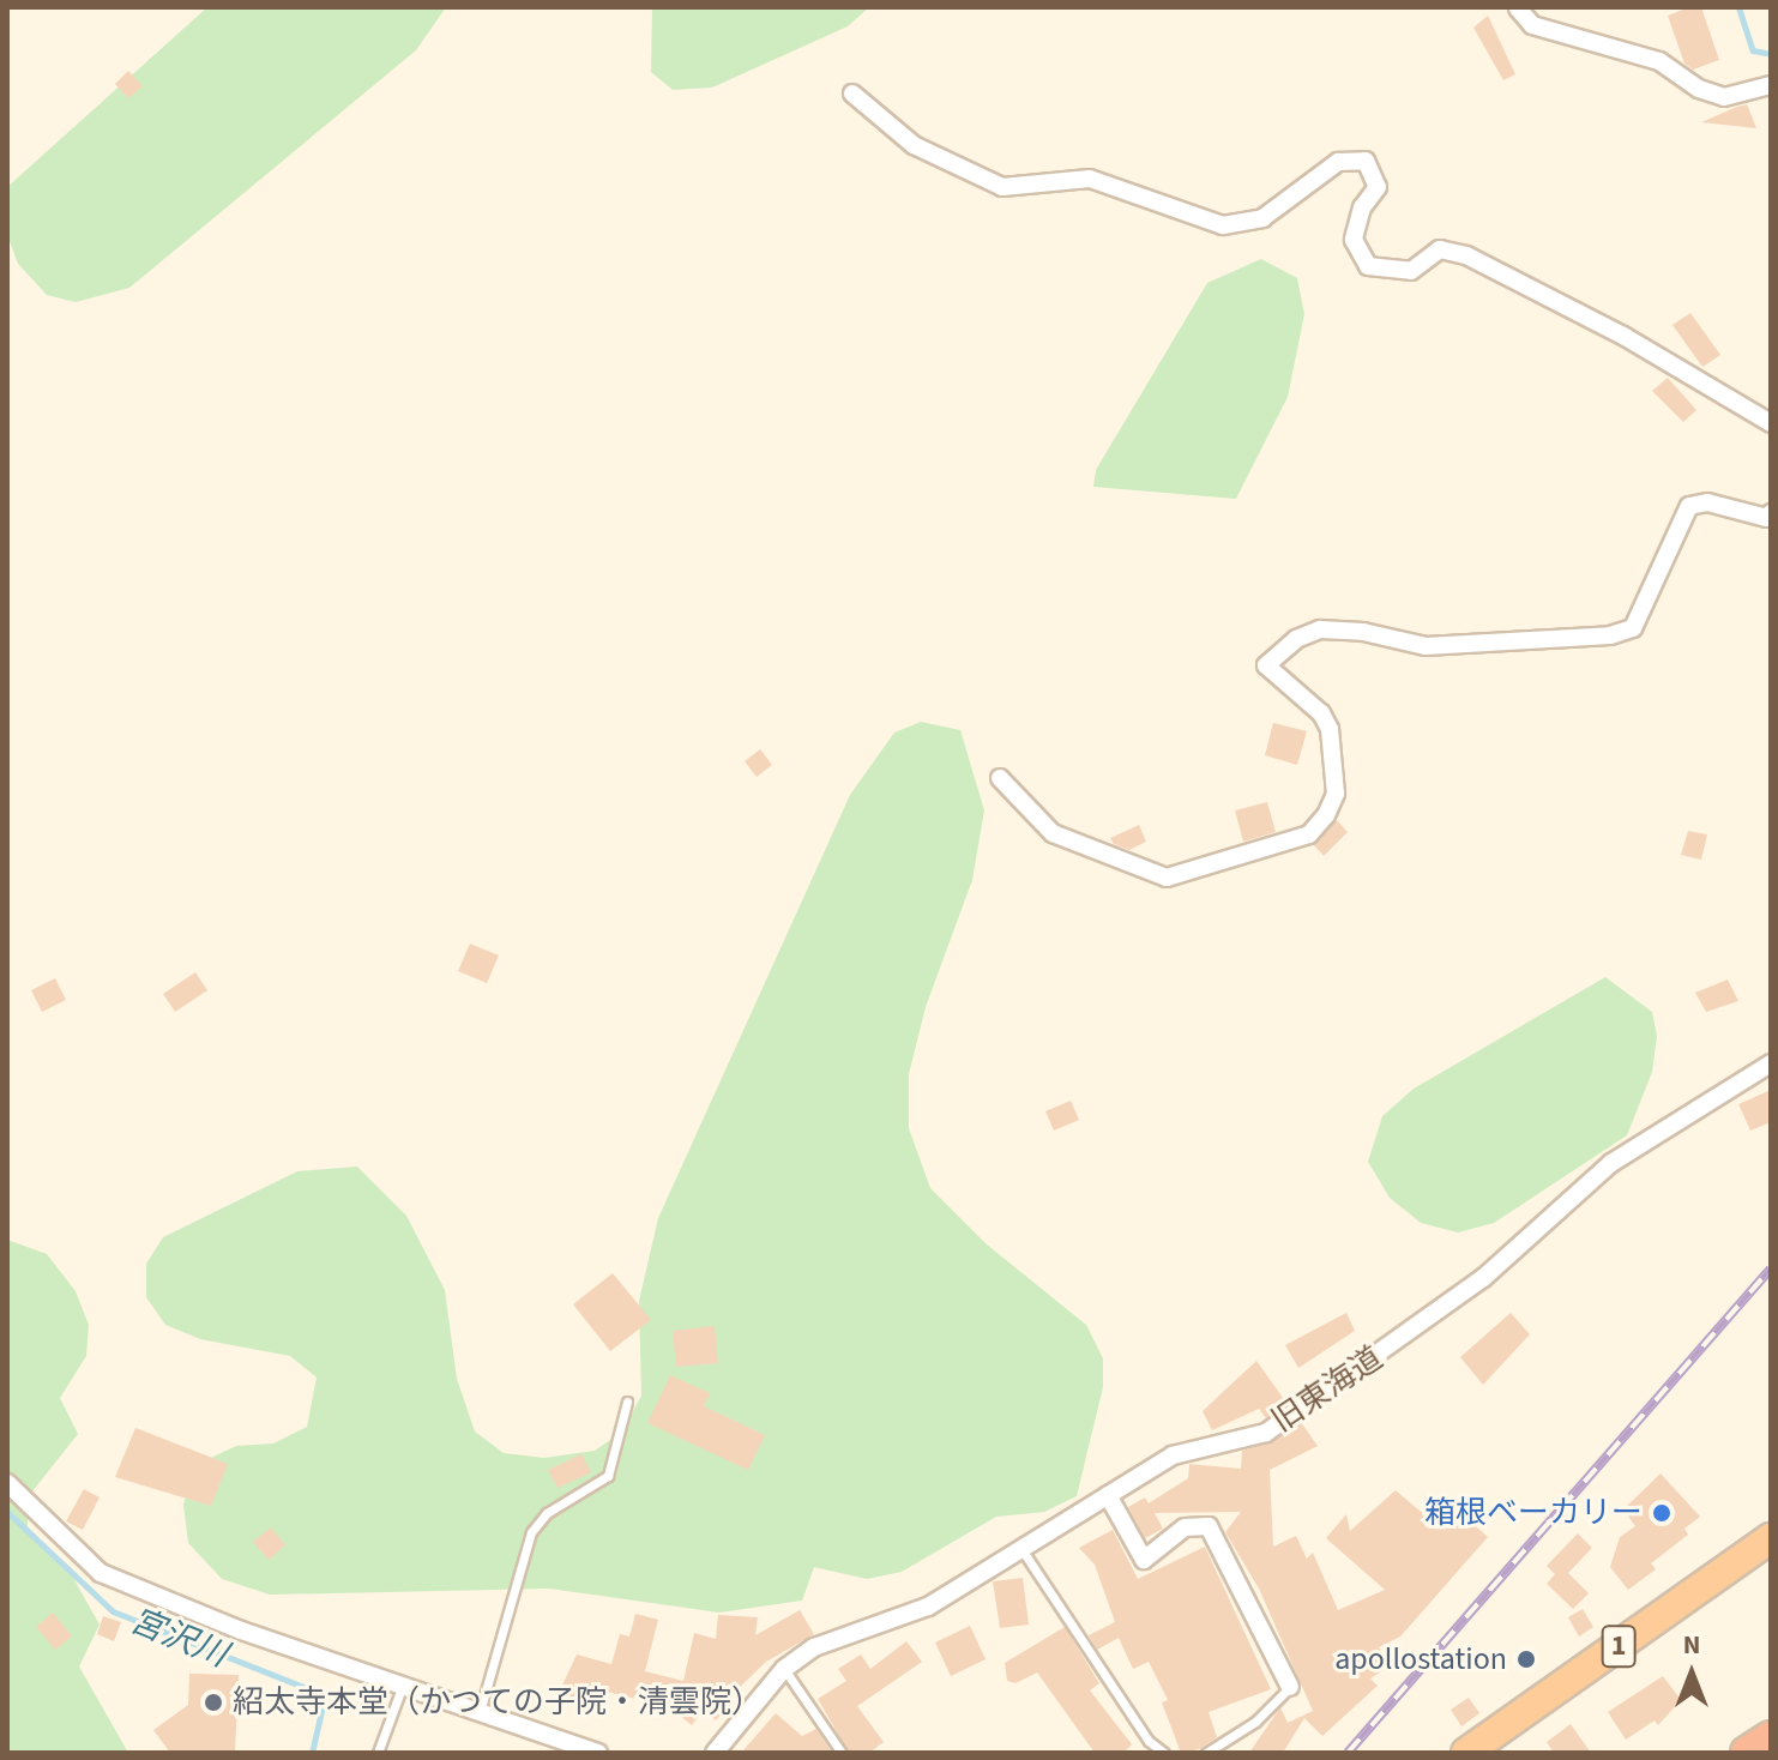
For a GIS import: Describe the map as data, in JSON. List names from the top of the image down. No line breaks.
{"streets":{"highway":["1"],"street":["旧東海道"]},"water":["宮沢川"],"places":["箱根ベーカリー","apollostation","紹太寺本堂（かつての子院・清雲院）"],"north":"top"}
